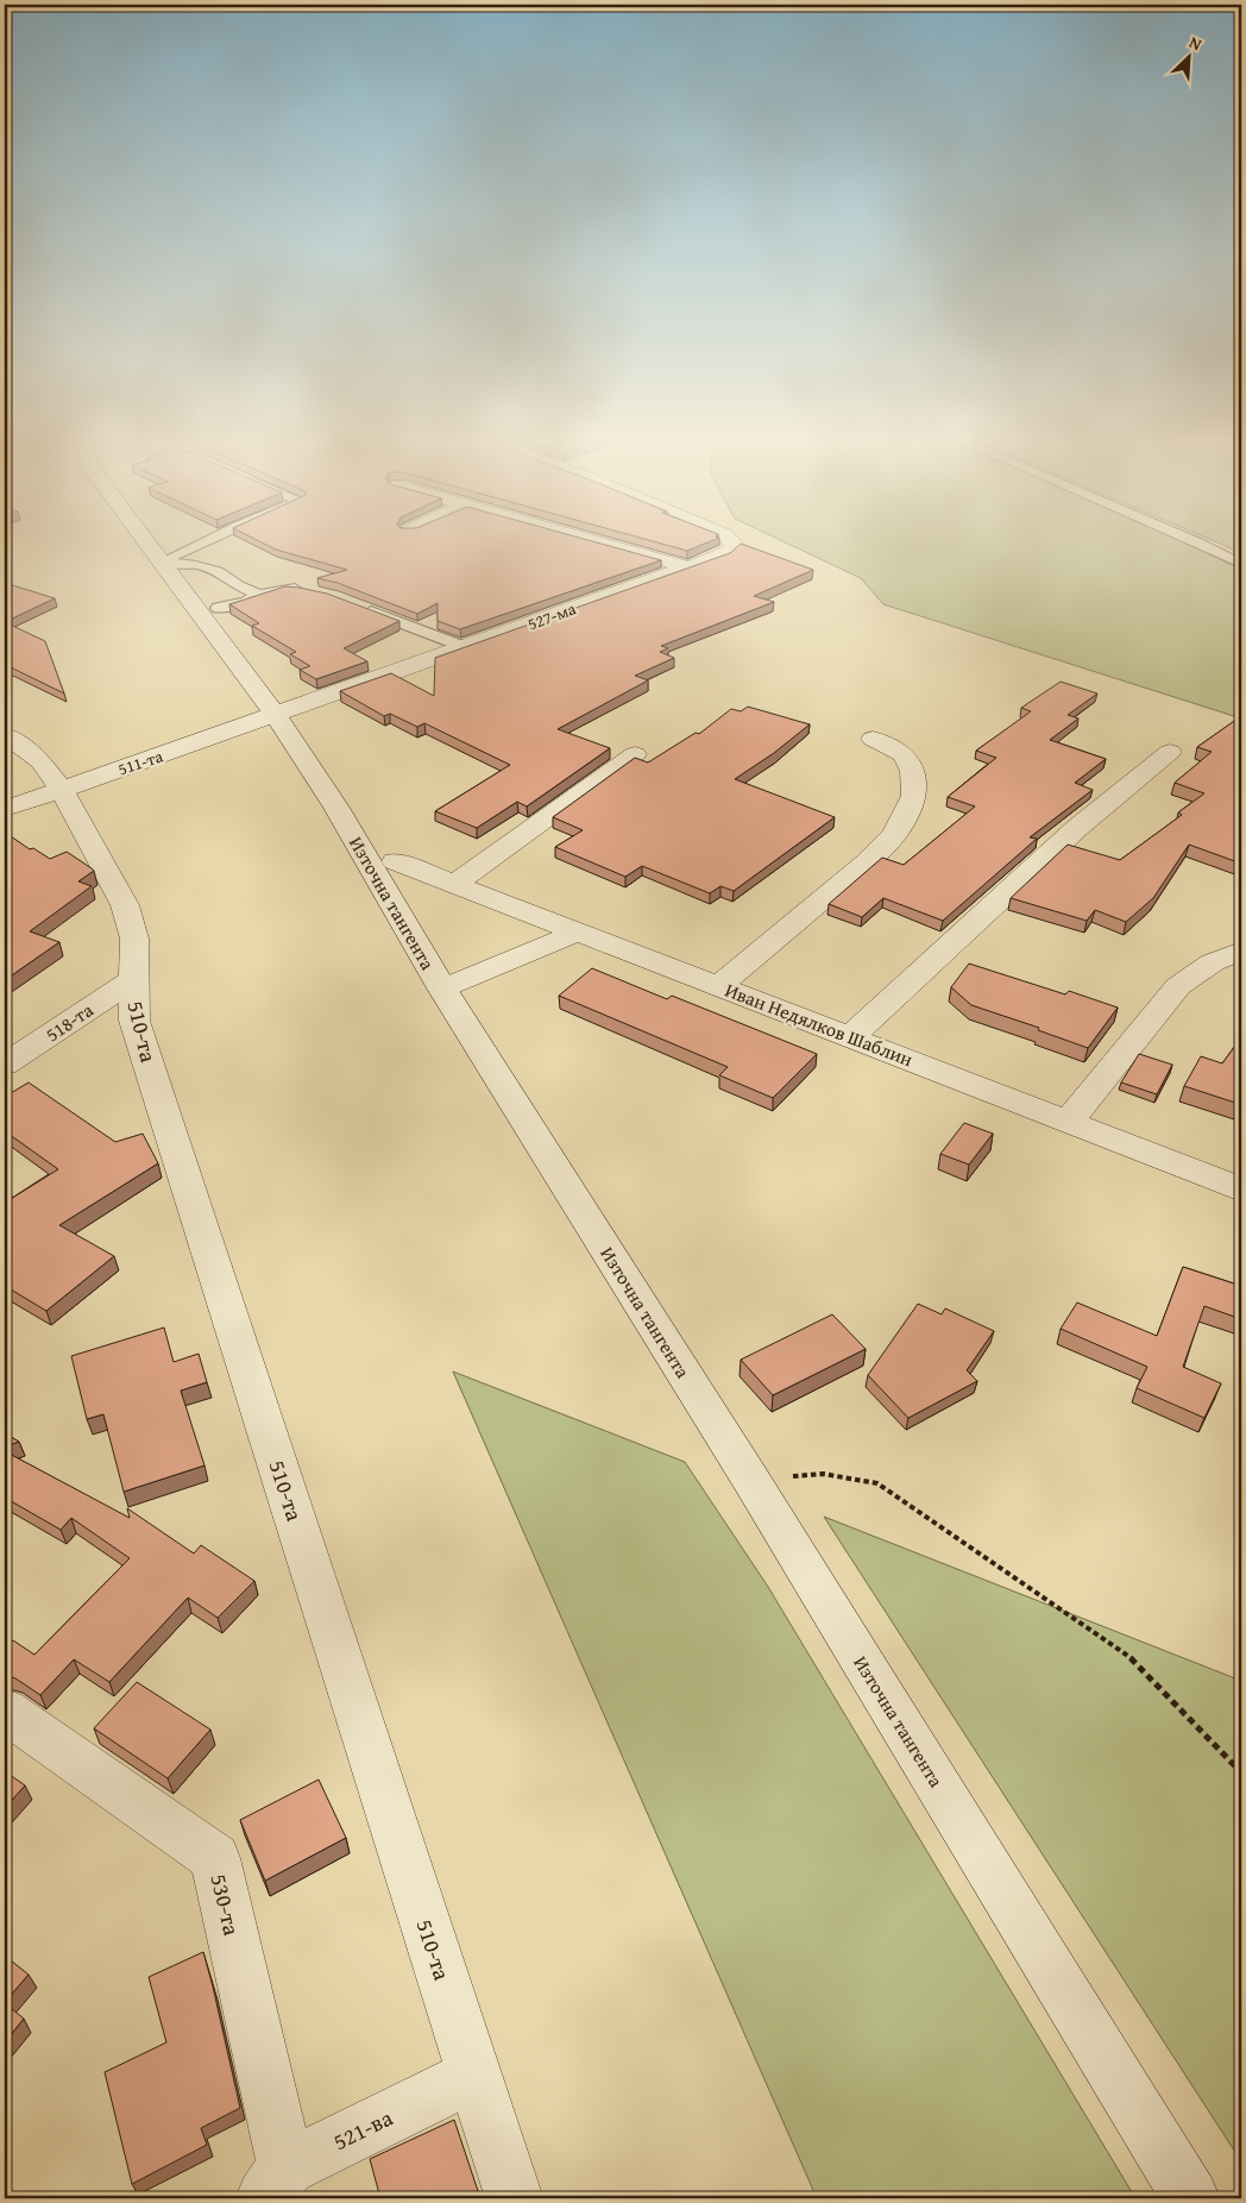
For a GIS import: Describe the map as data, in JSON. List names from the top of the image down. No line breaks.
{"streets":{"street":["527-ма","511-та","Източна тангента","518-та","Иван Недялков Шаблин","510-та","530-та","521-ва"]},"crossings":[["527-ма","511-та"],["527-ма","Източна тангента"],["511-та","Източна тангента"],["511-та","510-та"],["518-та","510-та"],["510-та","521-ва"],["530-та","521-ва"]],"north":"top right"}
